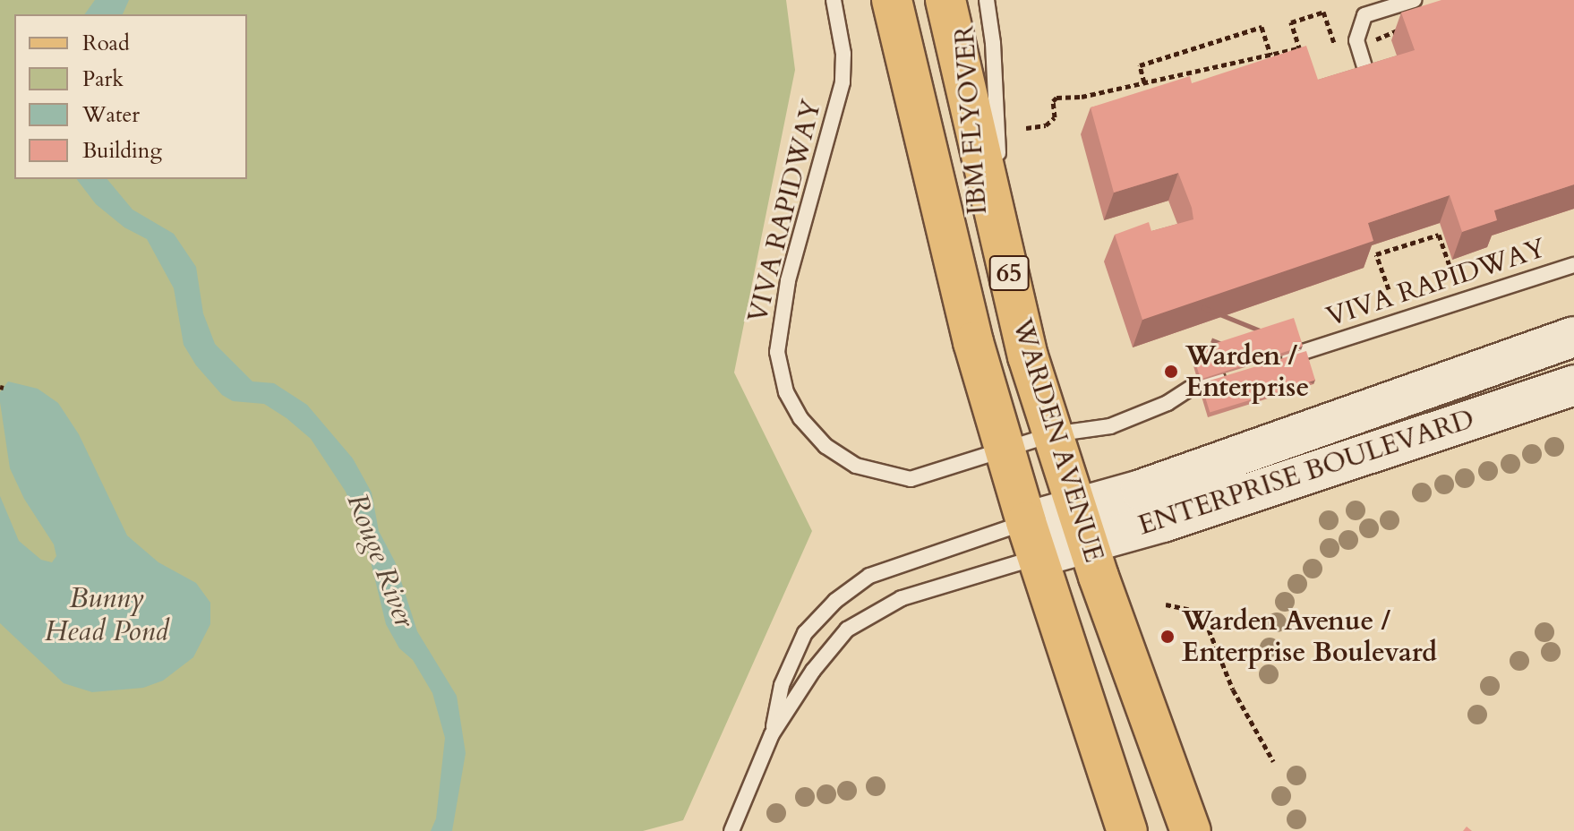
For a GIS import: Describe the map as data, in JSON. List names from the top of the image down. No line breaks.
{"streets":{"main road":["65","WARDEN AVENUE","ENTERPRISE BOULEVARD"],"lane":["IBM FLYOVER","VIVA RAPIDWAY"]},"crossings":[["IBM FLYOVER","WARDEN AVENUE"],["VIVA RAPIDWAY","WARDEN AVENUE"],["WARDEN AVENUE","ENTERPRISE BOULEVARD"]],"water":["Rouge River","Bunny Head Pond"],"places":["Warden / Enterprise","Warden Avenue / Enterprise Boulevard"],"legend":["Road","Park","Water","Building"]}
